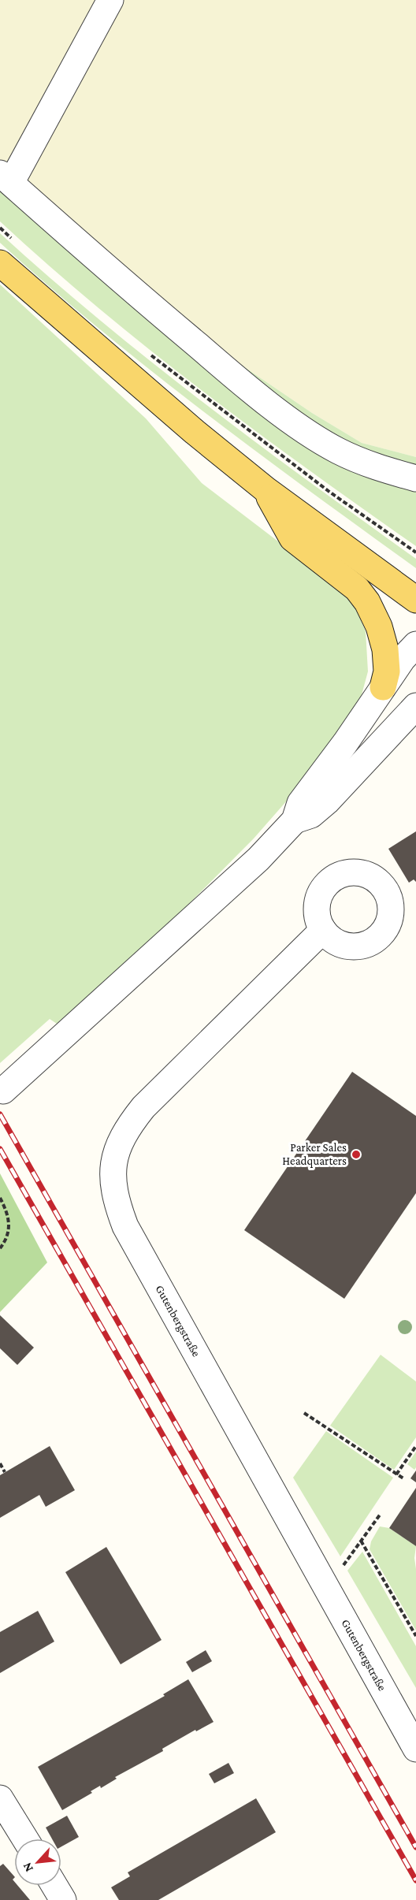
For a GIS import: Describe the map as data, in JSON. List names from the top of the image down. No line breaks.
{"streets":{"street":["Gutenbergstraße"]},"places":["Parker Sales Headquarters"],"north":"bottom left"}
